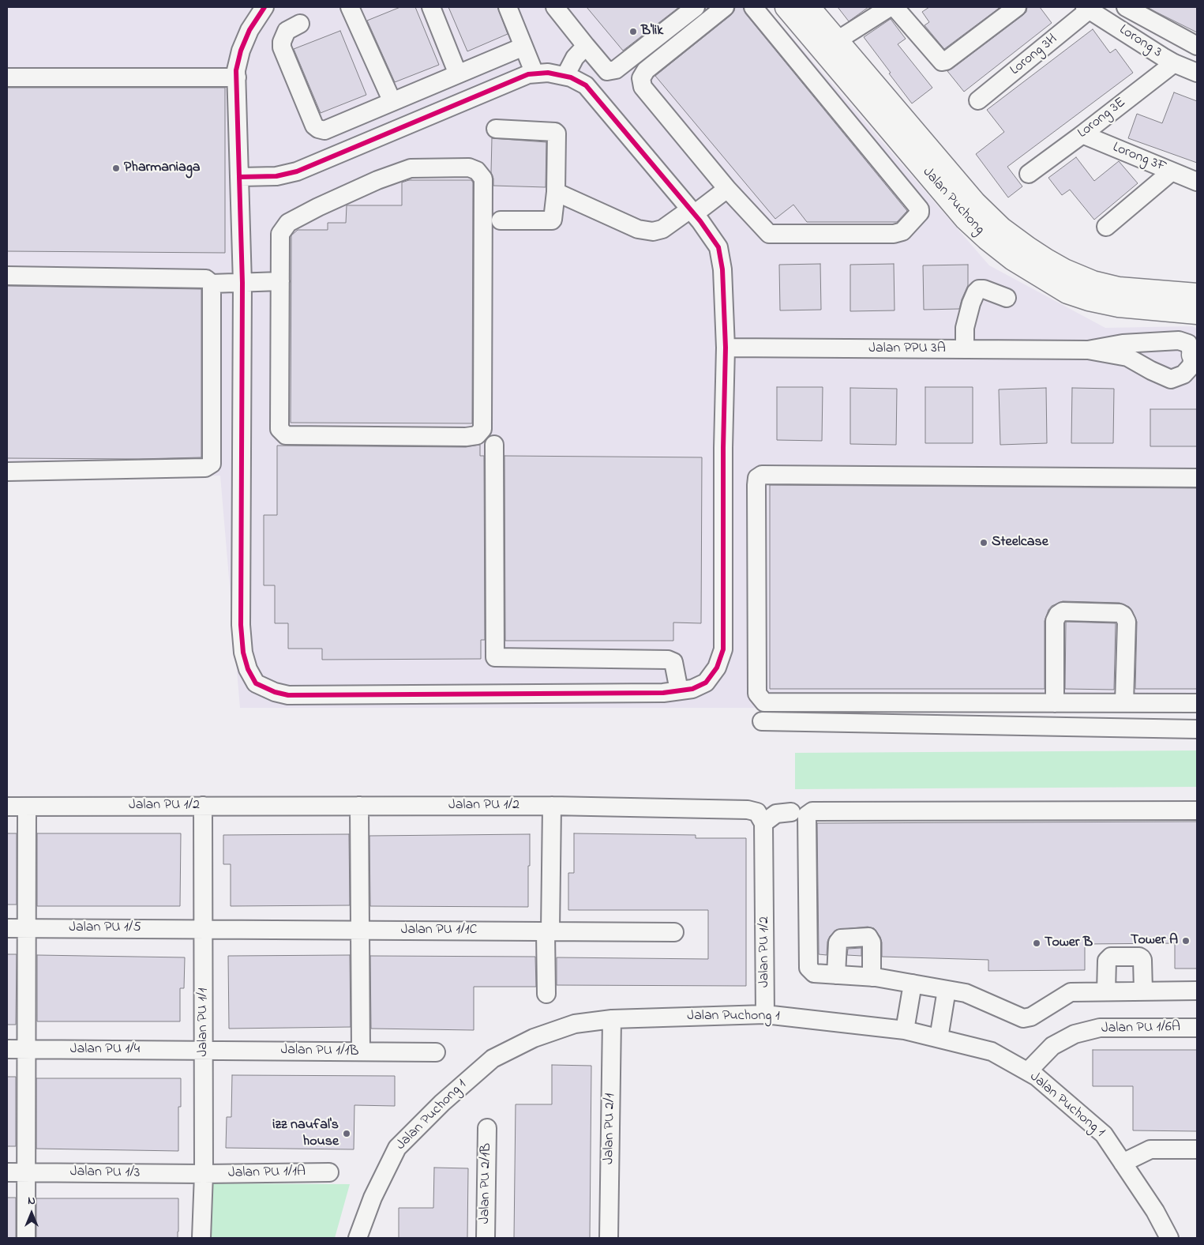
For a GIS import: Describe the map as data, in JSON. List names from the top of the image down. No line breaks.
{"streets":{"main road":["Jalan Puchong"],"street":["Lorong 3","Lorong 3H","Lorong 3E","Lorong 3F","Jalan PPU 3A","Jalan PU 1/2","Jalan PU 1/5","Jalan PU 1/1C","Jalan Puchong 1","Jalan PU 1/1","Jalan PU 1/6A","Jalan PU 1/4","Jalan PU 1/1B","Jalan PU 2/1","Jalan PU 1/3","Jalan PU 1/1A","Jalan PU 2/1B"]},"crossings":[["Lorong 3","Lorong 3H"],["Lorong 3","Lorong 3E"],["Lorong 3E","Lorong 3F"],["Jalan PU 1/2","Jalan Puchong 1"],["Jalan PU 1/2","Jalan PU 1/1"],["Jalan PU 1/5","Jalan PU 1/1C"],["Jalan PU 1/5","Jalan PU 1/1"],["Jalan PU 1/1C","Jalan PU 1/1"],["Jalan Puchong 1","Jalan PU 1/6A"],["Jalan Puchong 1","Jalan PU 2/1"],["Jalan PU 1/1","Jalan PU 1/4"],["Jalan PU 1/1","Jalan PU 1/1B"],["Jalan PU 1/1","Jalan PU 1/3"],["Jalan PU 1/1","Jalan PU 1/1A"],["Jalan PU 1/4","Jalan PU 1/1B"],["Jalan PU 1/3","Jalan PU 1/1A"]],"places":["B'lik","Pharmaniaga","Steelcase","Tower A","Tower B","izz naufal's house"],"north":"top"}
